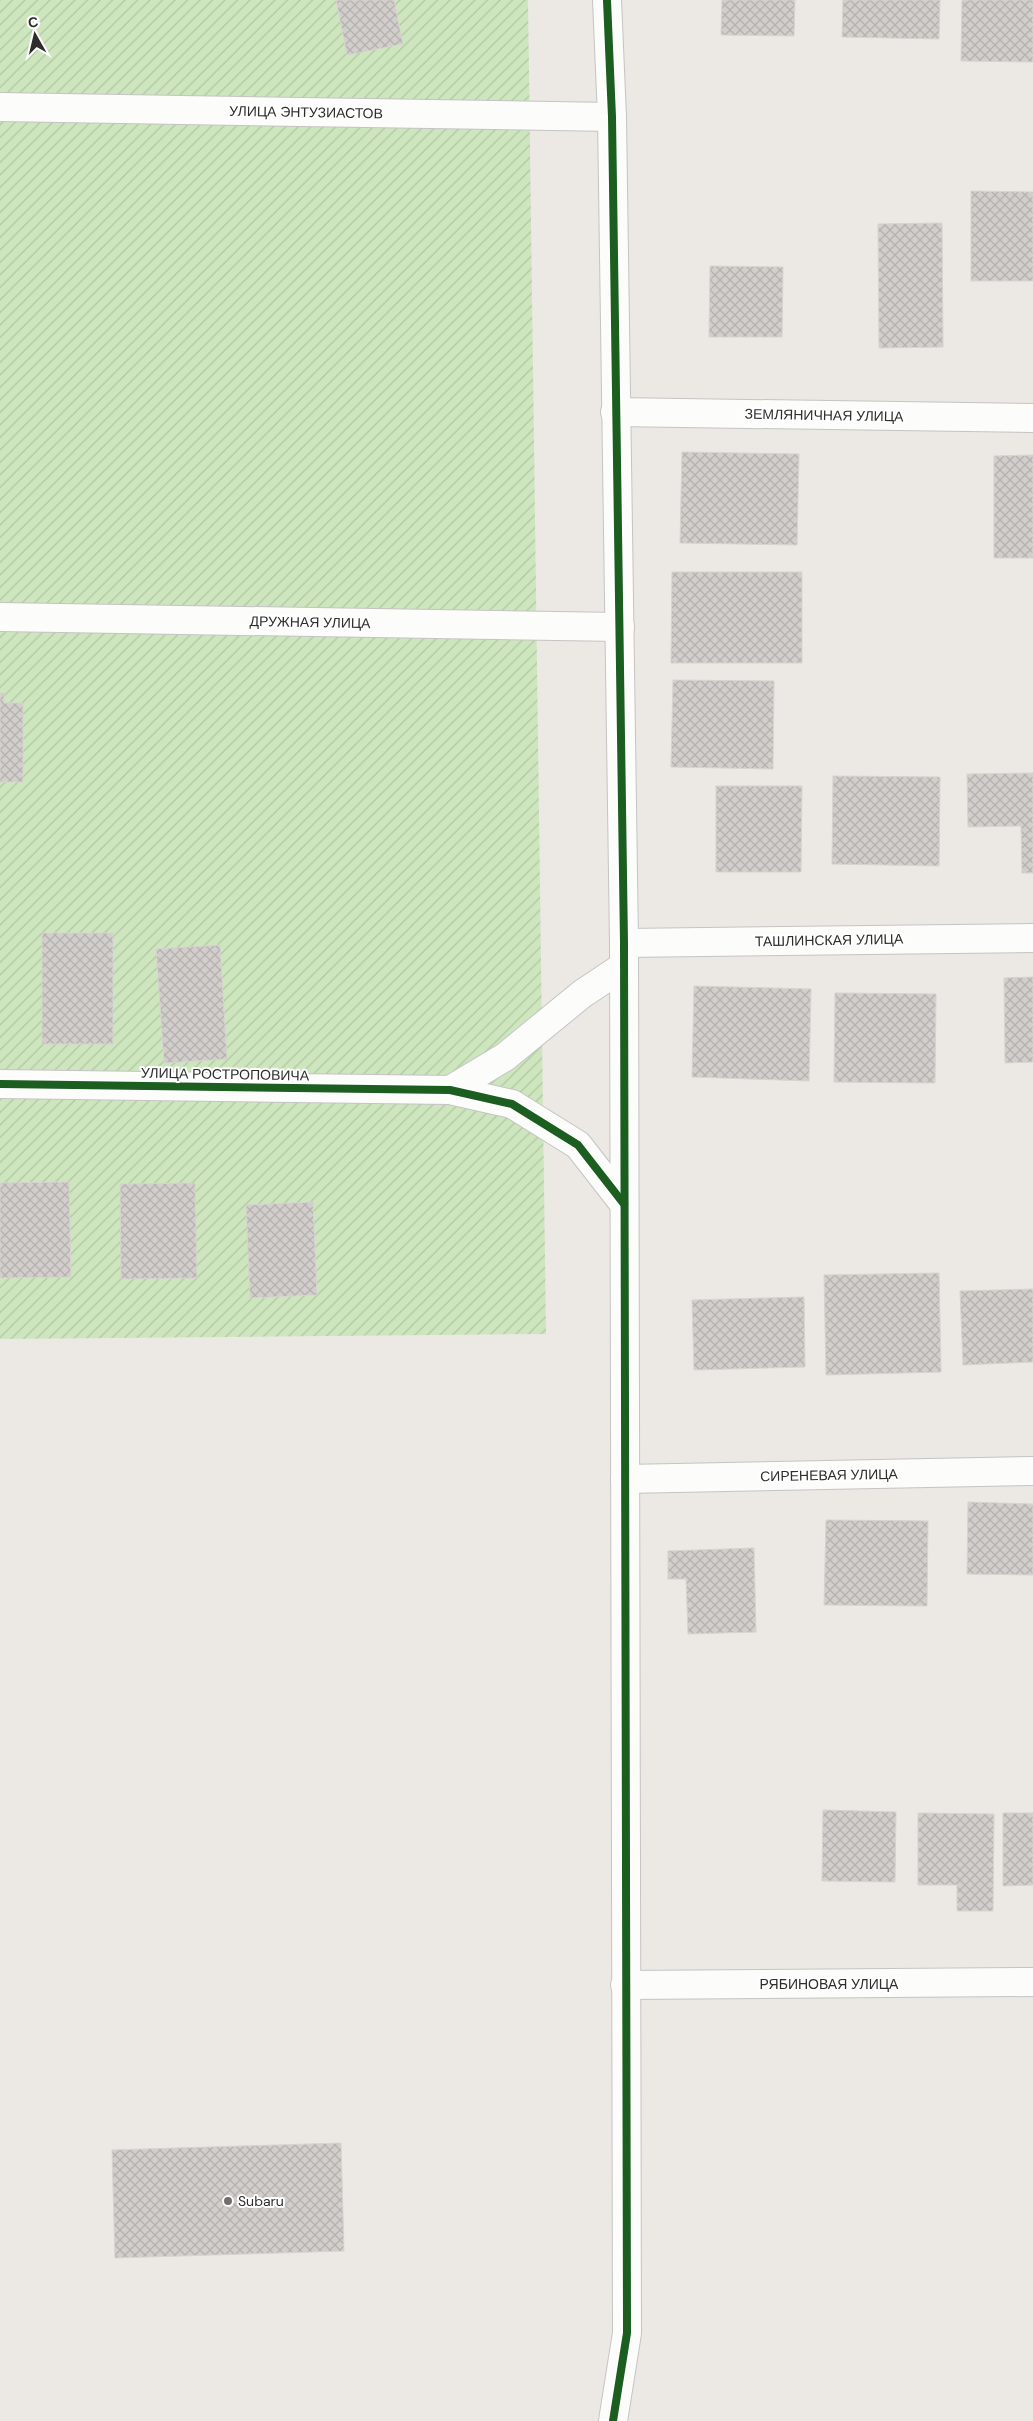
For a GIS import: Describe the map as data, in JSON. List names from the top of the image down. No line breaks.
{"streets":{"street":["УЛИЦА ЭНТУЗИАСТОВ","ЗЕМЛЯНИЧНАЯ УЛИЦА","ДРУЖНАЯ УЛИЦА","ТАШЛИНСКАЯ УЛИЦА","УЛИЦА РОСТРОПОВИЧА","СИРЕНЕВАЯ УЛИЦА","РЯБИНОВАЯ УЛИЦА"]},"places":["Subaru"],"north":"top"}
